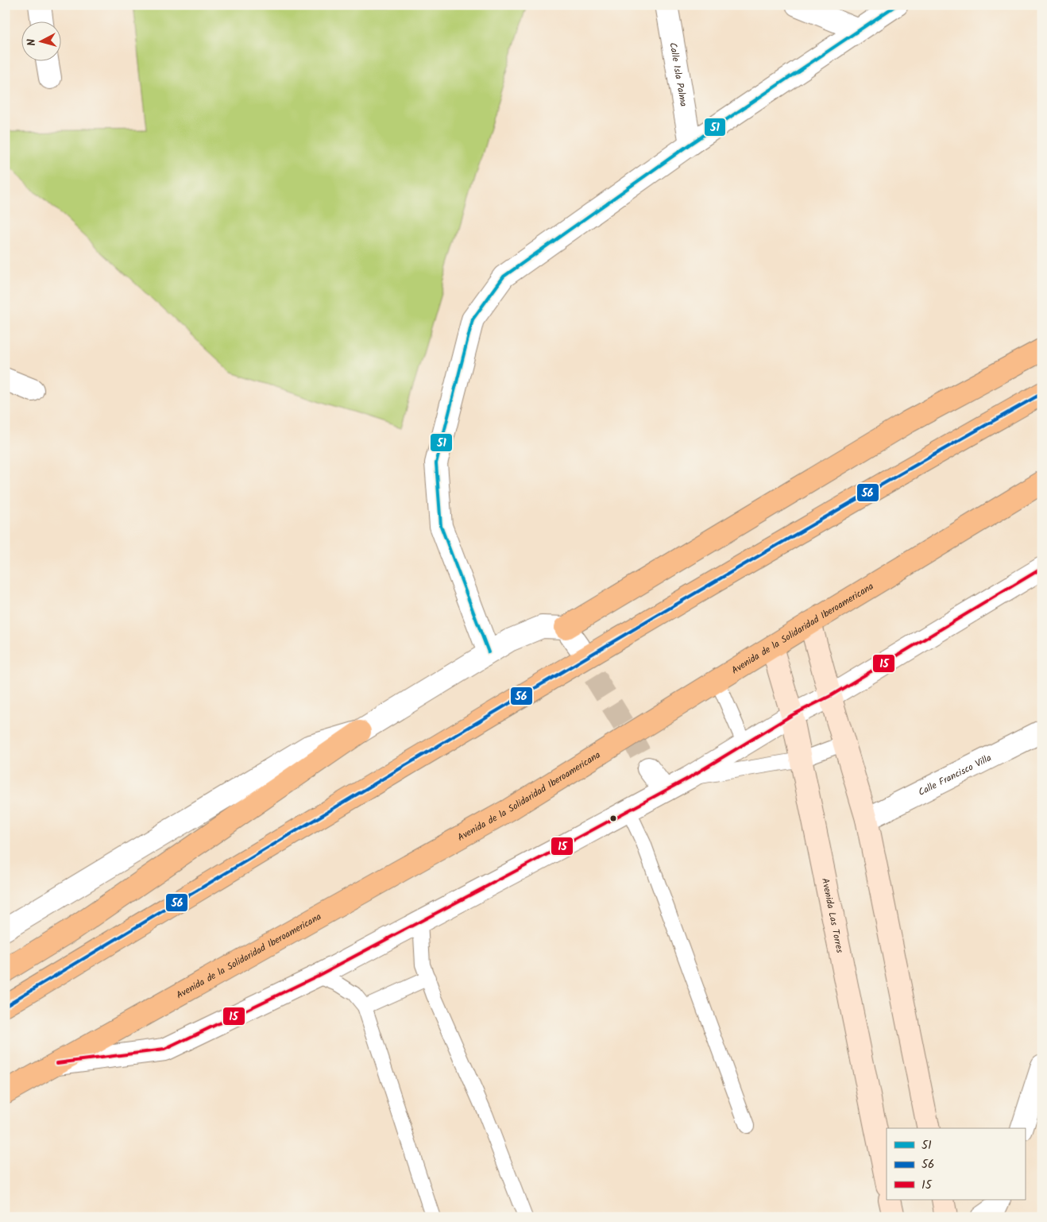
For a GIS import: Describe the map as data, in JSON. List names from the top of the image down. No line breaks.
{"streets":{"highway":["Avenida de la Solidaridad Iberoamericana"],"street":["Calle Isla Palma","Calle Francisco Villa","Avenida Las Torres"]},"crossings":[["Avenida de la Solidaridad Iberoamericana","Avenida Las Torres"]],"lines":["transit line 51","transit line 56","transit line 15"],"legend":["51","56","15"],"north":"left"}
